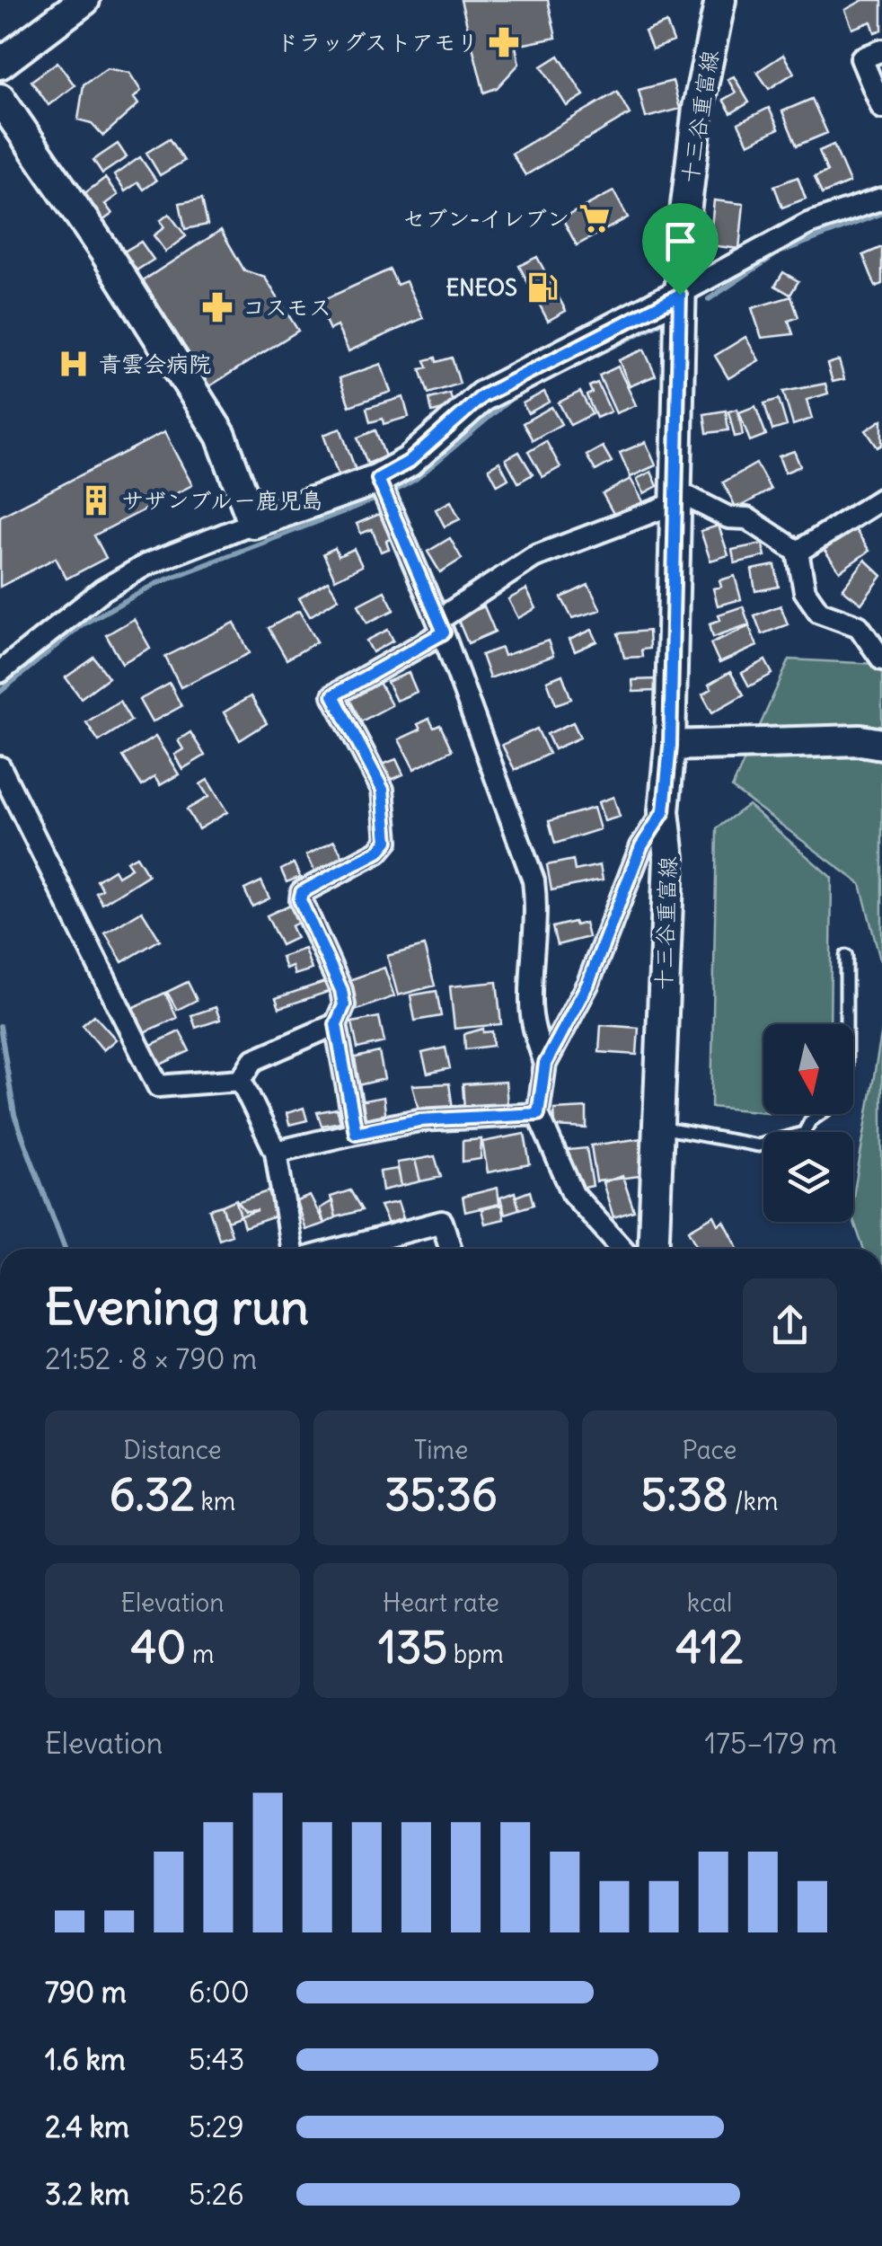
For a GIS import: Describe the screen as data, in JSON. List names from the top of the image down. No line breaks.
{"streets":{"street":["十三谷重富線"]},"places":{"pharmacy":["ドラッグストアモリ","コスモス"],"supermarket":["セブン-イレブン"],"fuel station":["ENEOS"],"hospital":["青雲会病院"],"building":["サザンブルー鹿児島"]},"north":"bottom","page":{"heading":["Evening run","21:52 · 8 × 790 m"],"stats":[["Distance","6.32 km"],["Time","35:36"],["Pace","5:38 /km"],["Elevation","40 m"],["Heart rate","135 bpm"],["kcal","412"]],"chart":["Elevation","175–179 m"],"list":[{"name":"790 m","note":"6:00"},{"name":"1.6 km","note":"5:43"},{"name":"2.4 km","note":"5:29"},{"name":"3.2 km","note":"5:26"}]}}
